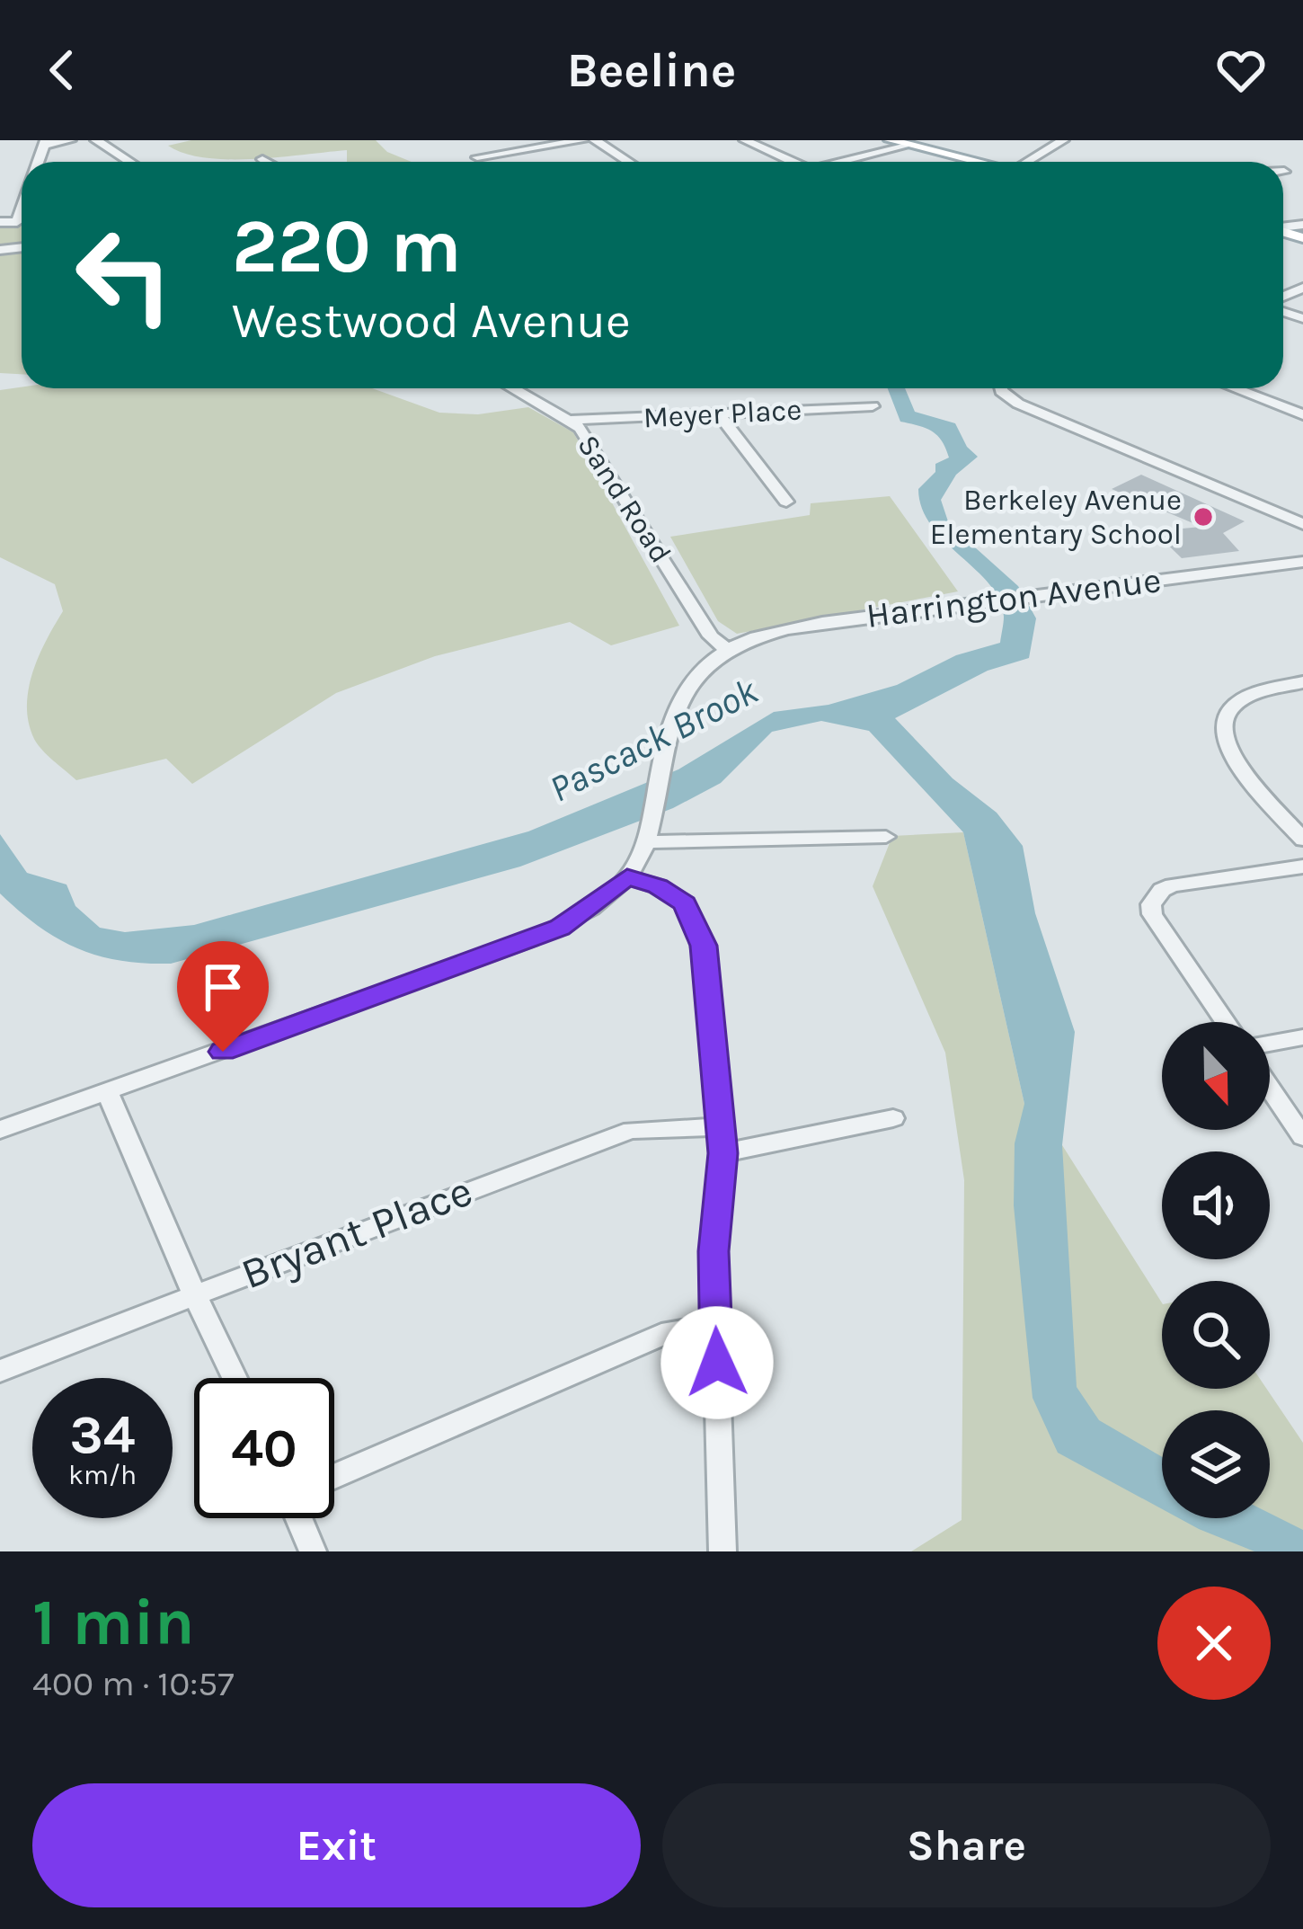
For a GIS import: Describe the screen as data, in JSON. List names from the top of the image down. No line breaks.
{"streets":{"street":["Meyer Place","Sand Road","Harrington Avenue","Bryant Place"]},"crossings":[["Meyer Place","Sand Road"],["Sand Road","Harrington Avenue"]],"water":["Pascack Brook"],"places":["Berkeley Avenue Elementary School"],"north":"bottom","page":{"header":"Beeline","turn":["220 m","Westwood Avenue"],"speed":"34 km/h","limit":"40","heading":["1 min","400 m · 10:57"],"buttons":["Exit","Share"]}}
